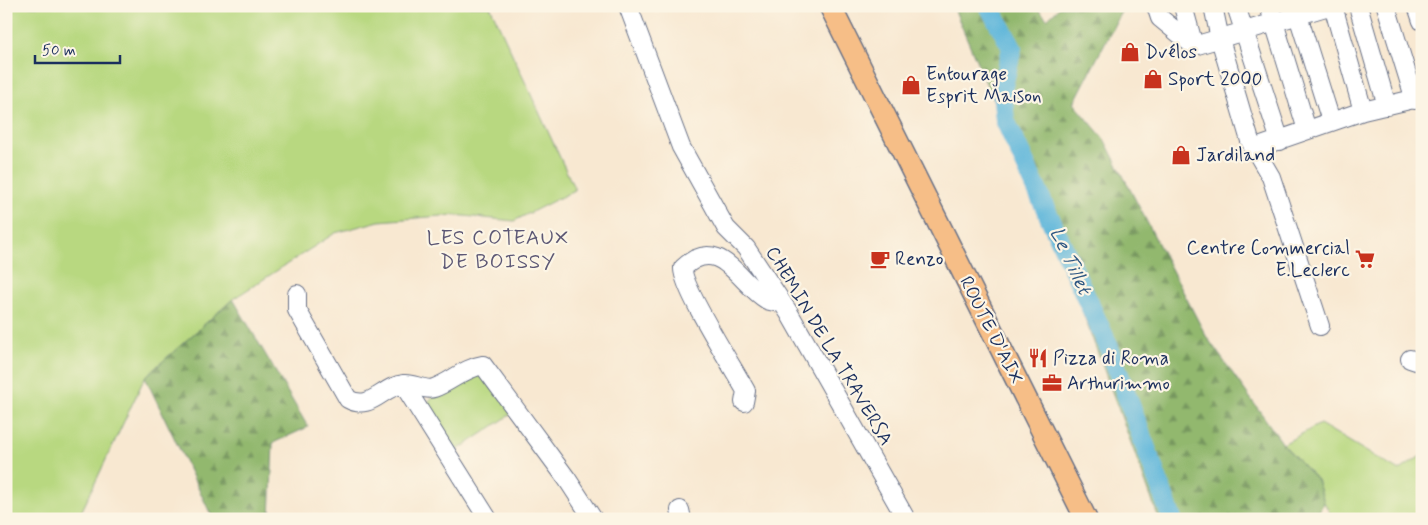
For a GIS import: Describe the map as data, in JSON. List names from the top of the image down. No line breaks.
{"streets":{"main road":["ROUTE D'AIX"],"street":["CHEMIN DE LA TRAVERSA"]},"districts":["LES COTEAUX DE BOISSY"],"water":["Le Tillet"],"places":{"shop":["Dvélos","Sport 2000","Entourage Esprit Maison","Jardiland"],"cafe":["Renzo"],"supermarket":["Centre Commercial E.Leclerc"],"restaurant":["Pizza di Roma"],"office":["Arthurimmo"]},"scale_bar":"50 m"}
